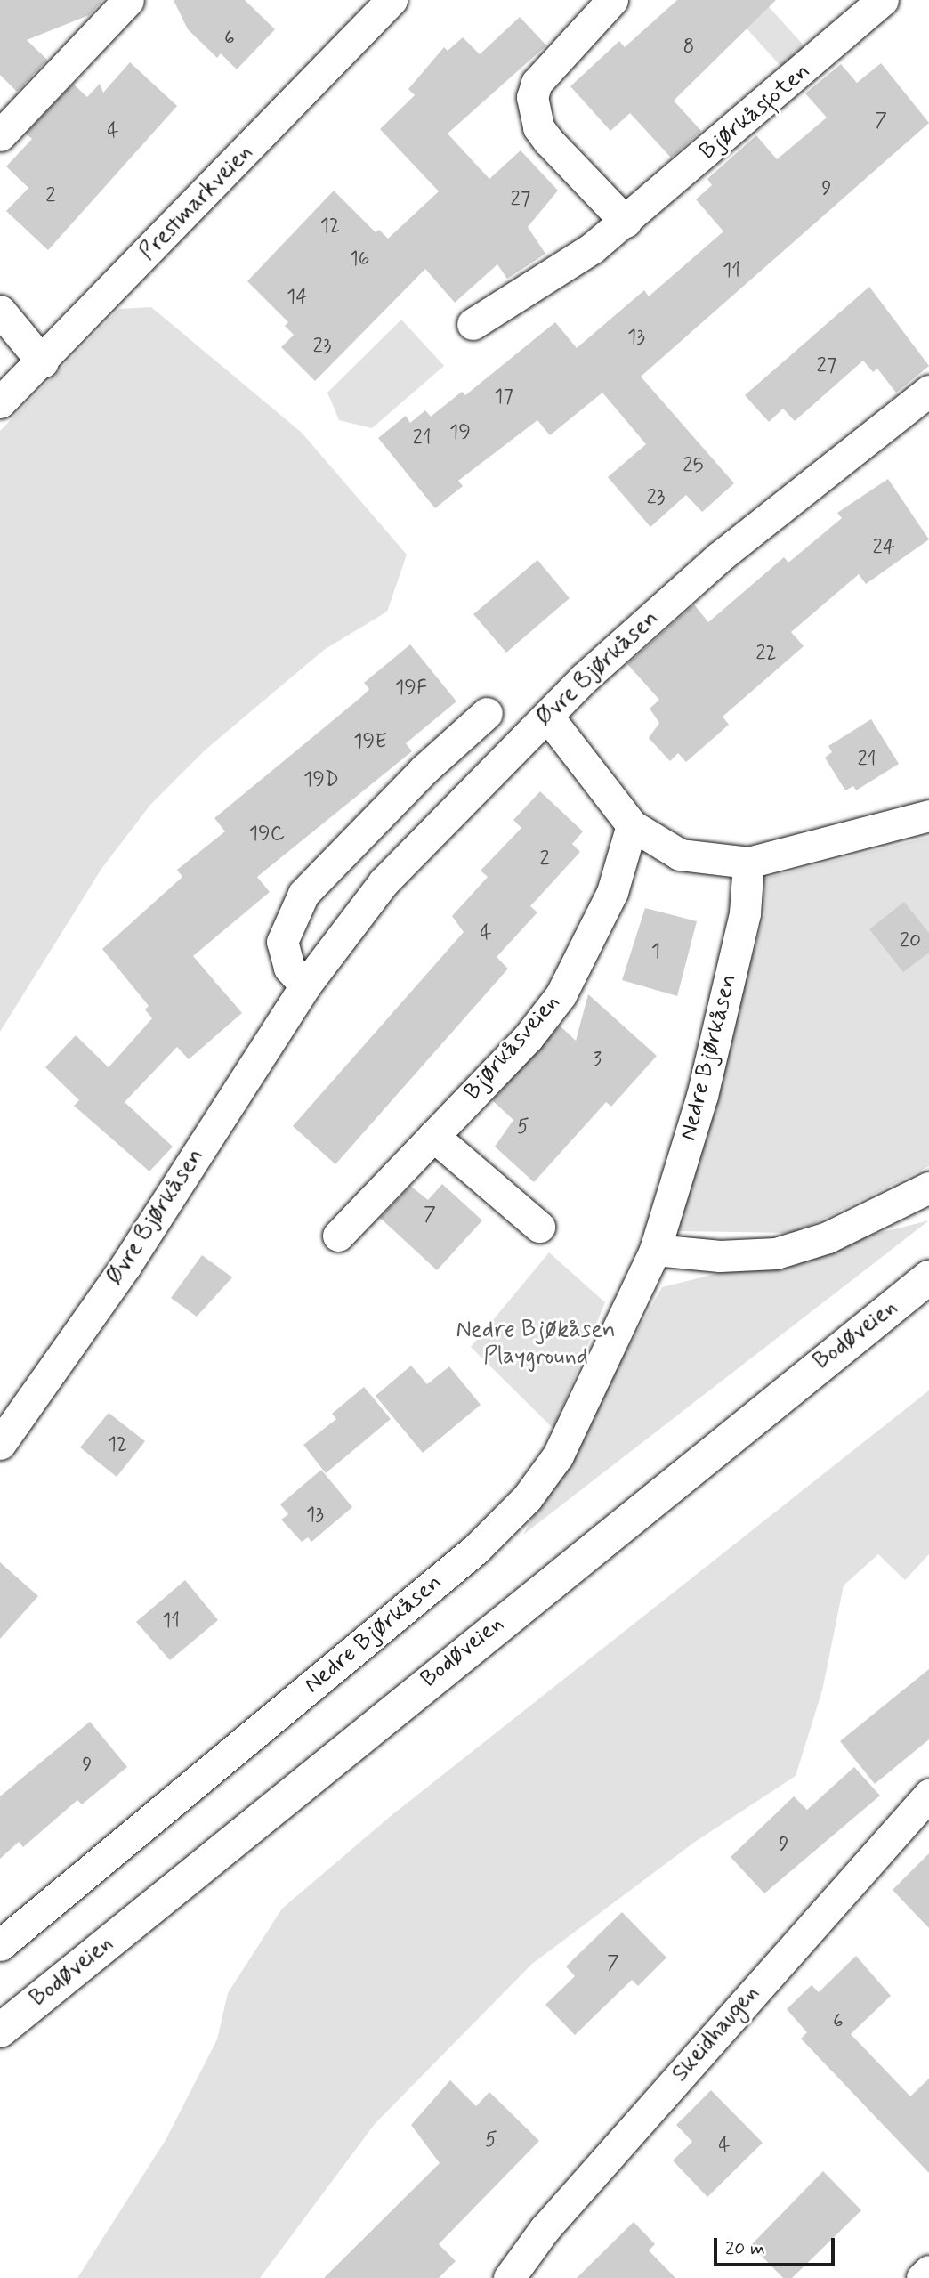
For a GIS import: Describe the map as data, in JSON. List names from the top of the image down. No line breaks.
{"streets":{"main road":["Bodøveien"],"street":["Bjørkåsfoten","Prestmarkveien","Øvre Bjørkåsen","Bjørkåsveien","Nedre Bjørkåsen","Skeidhaugen"]},"parks":["Nedre Bjøkåsen Playground"],"house_numbers":["6","8","7","4","9","2","27","12","16","11","14","13","23","27","17","19","21","25","23","24","22","19F","19E","21","19D","19C","2","4","20","1","3","5","7","12","13","11","9","9","7","6","5","4"],"scale_bar":"20 m"}
